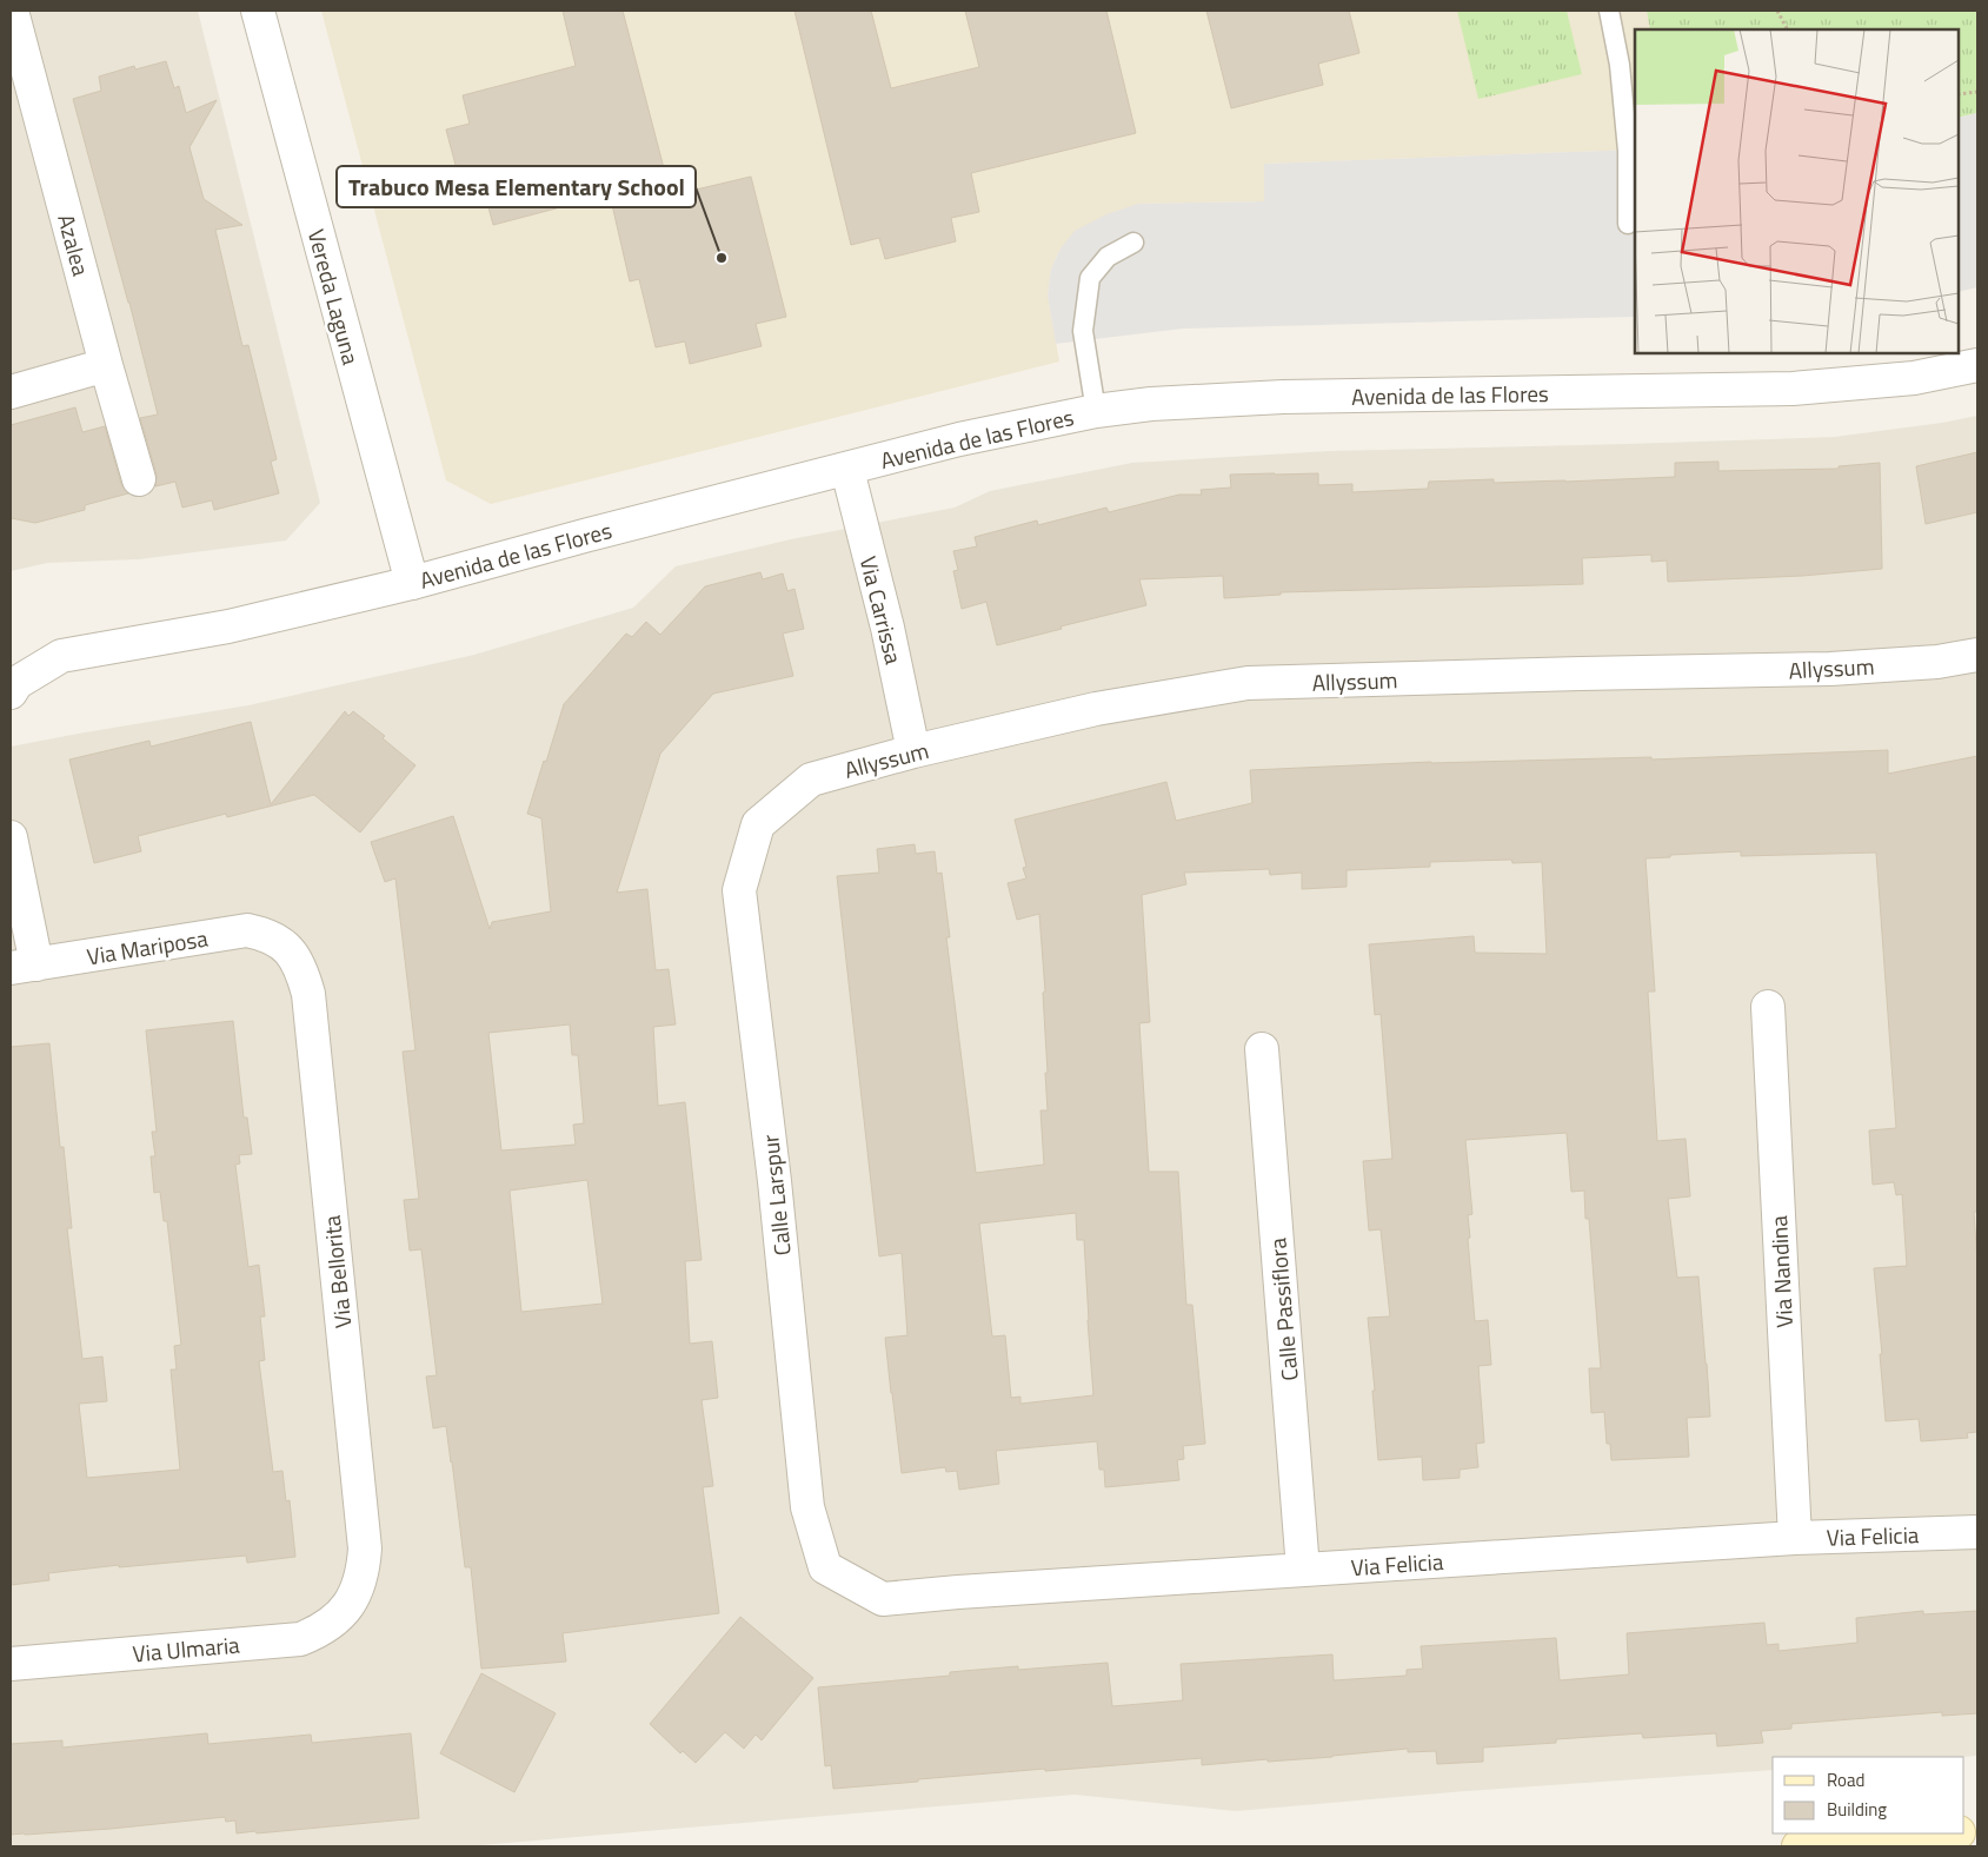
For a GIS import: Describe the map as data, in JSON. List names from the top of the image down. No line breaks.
{"streets":{"street":["Azalea","Vereda Laguna","Avenida de las Flores","Via Carrissa","Allyssum","Via Mariposa","Calle Larspur","Via Bellorita","Via Nandina","Calle Passiflora","Via Felicia","Via Ulmaria"]},"crossings":[["Vereda Laguna","Avenida de las Flores"],["Avenida de las Flores","Via Carrissa"],["Via Carrissa","Allyssum"],["Allyssum","Calle Larspur"],["Via Mariposa","Via Bellorita"],["Calle Larspur","Via Felicia"],["Via Bellorita","Via Ulmaria"],["Via Nandina","Via Felicia"],["Calle Passiflora","Via Felicia"]],"places":["Trabuco Mesa Elementary School"],"legend":["Road","Building"]}
